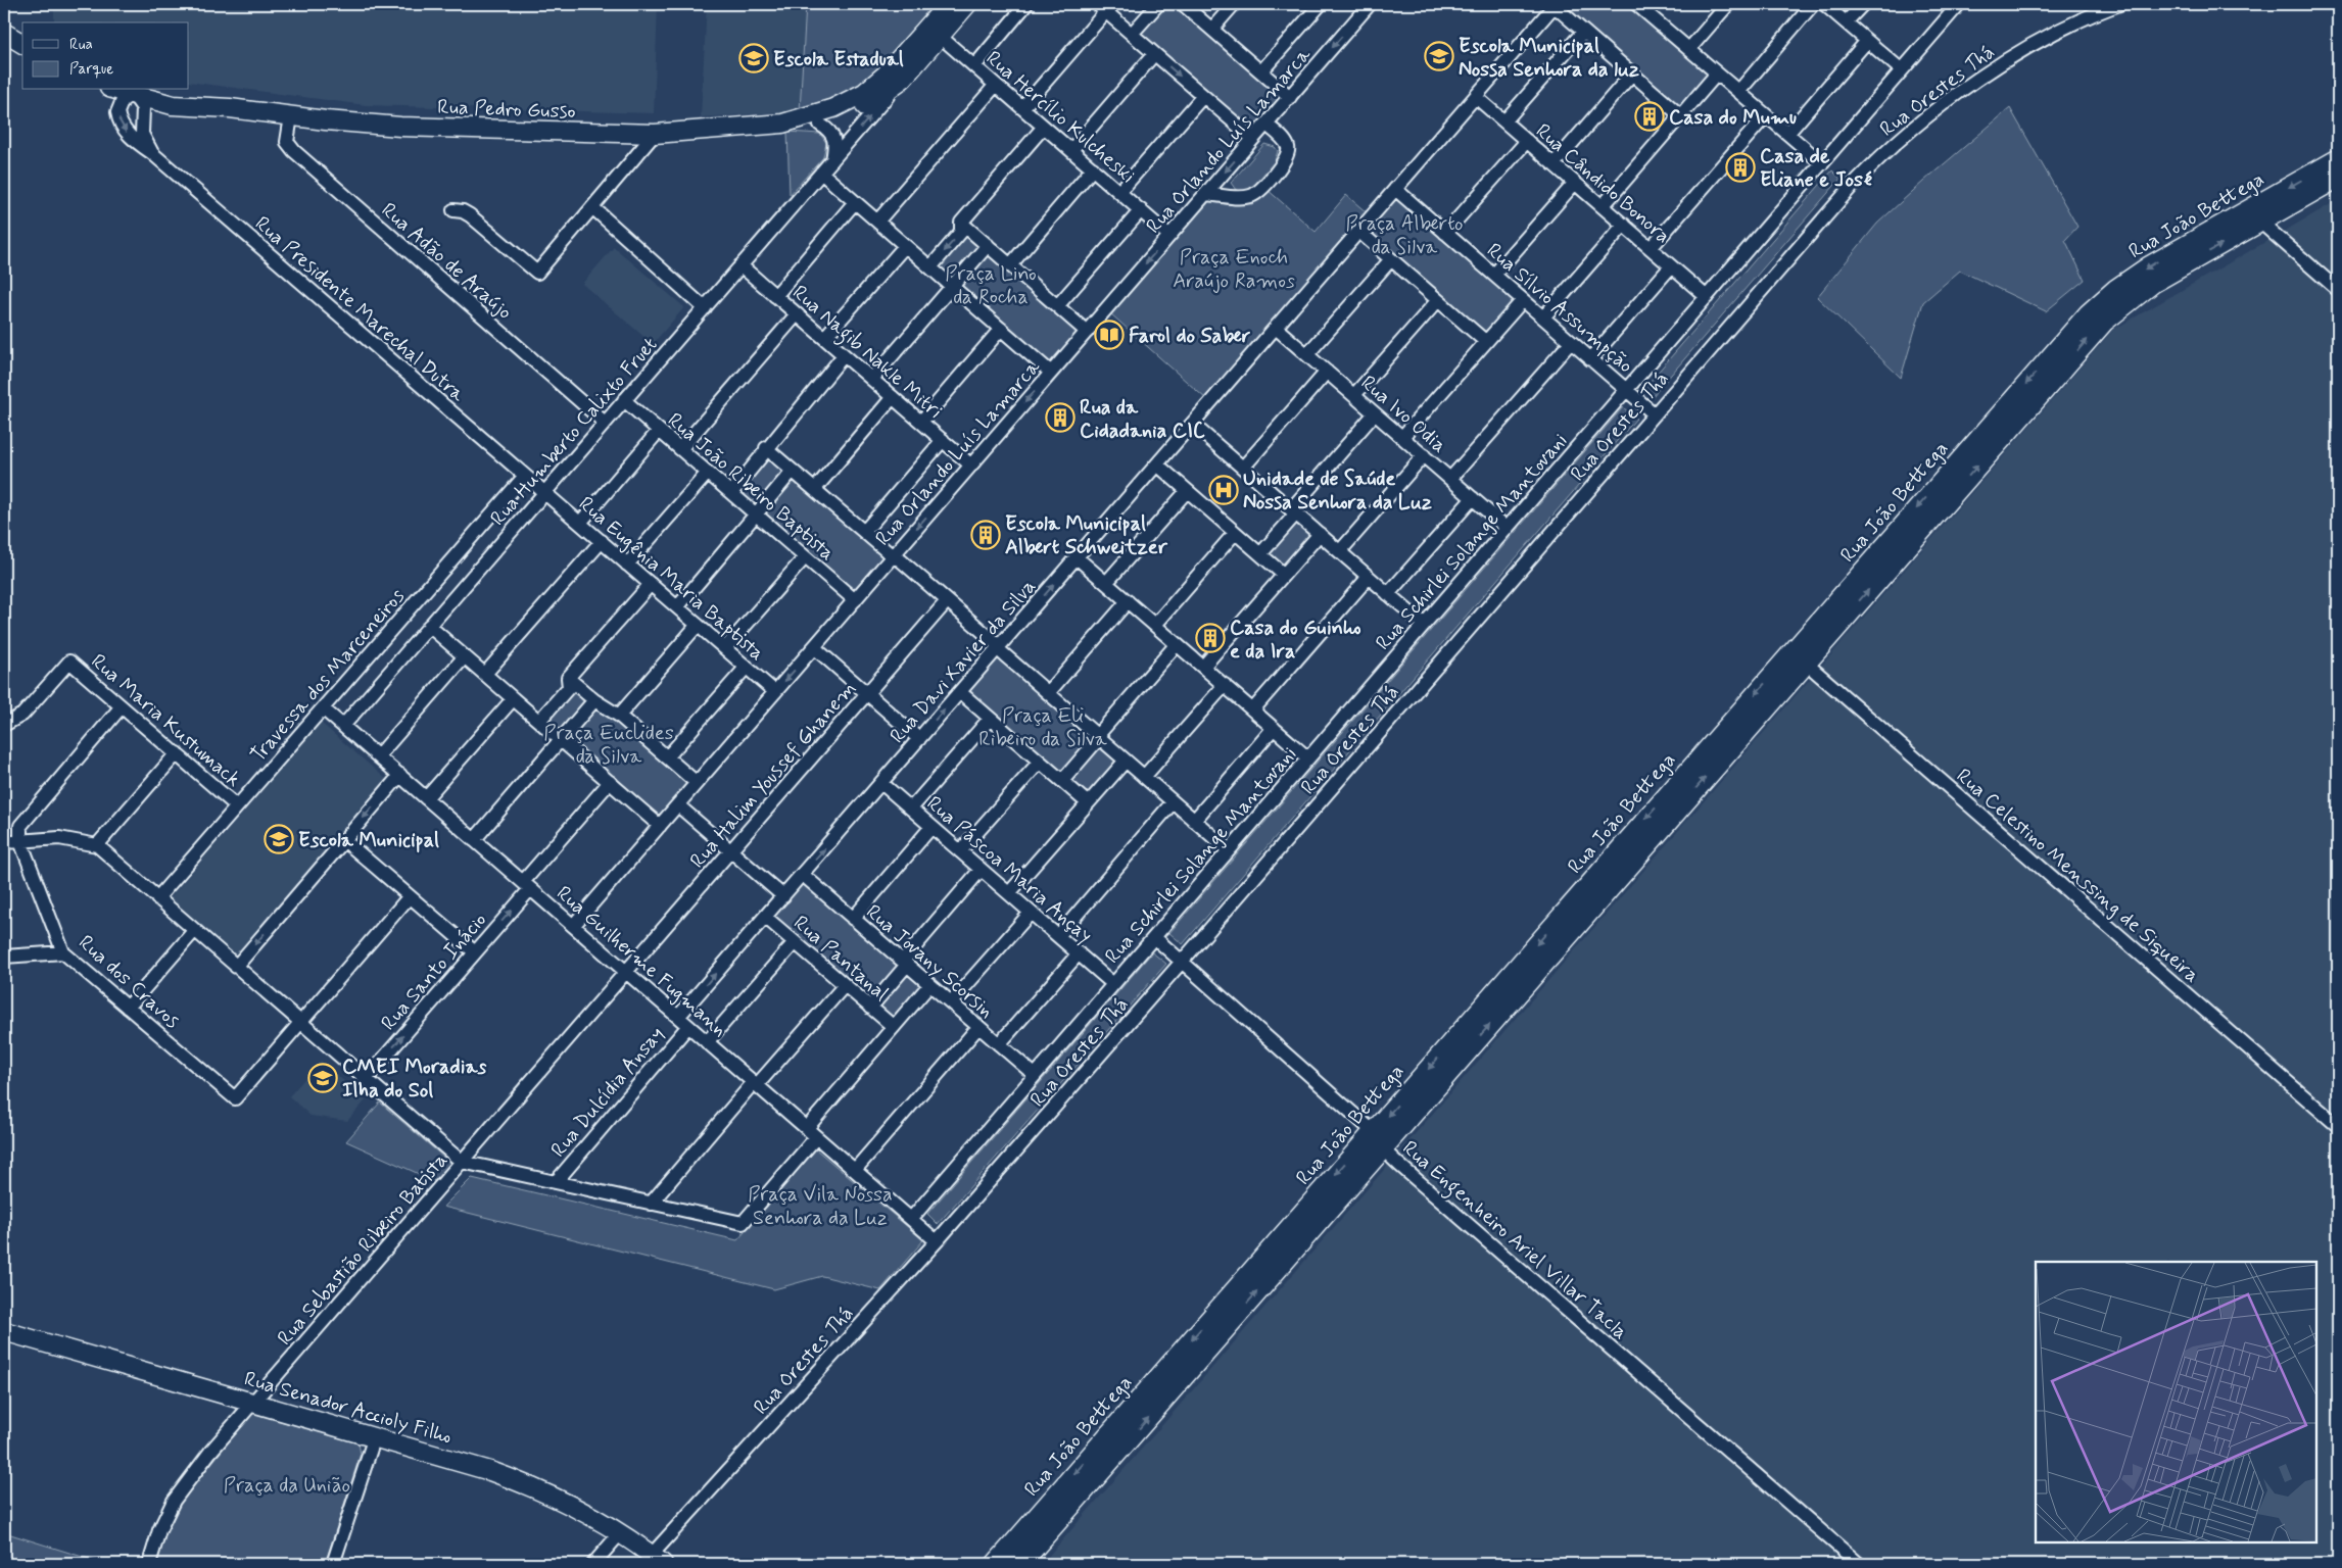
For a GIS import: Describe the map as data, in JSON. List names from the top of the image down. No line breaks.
{"streets":{"main road":["Rua Pedro Gusso","Rua João Bettega","Rua Senador Accioly Filho"],"street":["Rua Orestes Thá","Rua Hercílio Kulcheski","Rua Orlando Luís Lamarca","Rua Cândido Bonora","Rua Adão de Araújo","Rua Sílvio Assumpção","Rua Presidente Marechal Dutra","Rua Nagib Nakle Mitri","Rua Ivo Odia","Rua Humberto Calixto Fruet","Rua João Ribeiro Baptista","Rua Schirlei Solange Mantovani","Rua Eugênia Maria Baptista","Rua Davi Xavier da Silva","Travessa dos Marceneiros","Rua Maria Kustumack","Rua Halim Youssef Ghanem","Rua Páscoa Maria Ançay","Rua Celestino Menssing de Siqueira","Rua Pantanal","Rua Guilherme Fugmann","Rua Jovany Scorsin","Rua Santo Inácio","Rua dos Cravos","Rua Dulcídia Ansay","Rua Engenheiro Ariel Villar Tacla","Rua Sebastião Ribeiro Batista"]},"crossings":[["Rua Orestes Thá","Rua Sílvio Assumpção"],["Rua Orestes Thá","Rua Guilherme Fugmann"],["Rua Orestes Thá","Rua Engenheiro Ariel Villar Tacla"],["Rua Orestes Thá","Rua Senador Accioly Filho"],["Rua Pedro Gusso","Rua Hercílio Kulcheski"],["Rua Pedro Gusso","Rua Adão de Araújo"],["Rua Pedro Gusso","Rua Presidente Marechal Dutra"],["Rua Pedro Gusso","Rua Humberto Calixto Fruet"],["Rua Hercílio Kulcheski","Rua Orlando Luís Lamarca"],["Rua Orlando Luís Lamarca","Rua Nagib Nakle Mitri"],["Rua Orlando Luís Lamarca","Rua João Ribeiro Baptista"],["Rua Orlando Luís Lamarca","Rua Eugênia Maria Baptista"],["Rua Orlando Luís Lamarca","Rua Guilherme Fugmann"],["Rua Cândido Bonora","Rua Schirlei Solange Mantovani"],["Rua Cândido Bonora","Rua Davi Xavier da Silva"],["Rua João Bettega","Rua Celestino Menssing de Siqueira"],["Rua João Bettega","Rua Engenheiro Ariel Villar Tacla"],["Rua Adão de Araújo","Rua Humberto Calixto Fruet"],["Rua Sílvio Assumpção","Rua Schirlei Solange Mantovani"],["Rua Sílvio Assumpção","Rua Davi Xavier da Silva"],["Rua Presidente Marechal Dutra","Rua Humberto Calixto Fruet"],["Rua Presidente Marechal Dutra","Rua Eugênia Maria Baptista"],["Rua Presidente Marechal Dutra","Travessa dos Marceneiros"],["Rua Nagib Nakle Mitri","Rua Humberto Calixto Fruet"],["Rua Ivo Odia","Rua Schirlei Solange Mantovani"],["Rua Ivo Odia","Rua Davi Xavier da Silva"],["Rua Humberto Calixto Fruet","Rua João Ribeiro Baptista"],["Rua Humberto Calixto Fruet","Rua Eugênia Maria Baptista"],["Rua Humberto Calixto Fruet","Rua Guilherme Fugmann"],["Rua Schirlei Solange Mantovani","Rua Páscoa Maria Ançay"],["Rua Schirlei Solange Mantovani","Rua Guilherme Fugmann"],["Rua Schirlei Solange Mantovani","Rua Jovany Scorsin"],["Rua Schirlei Solange Mantovani","Rua Engenheiro Ariel Villar Tacla"],["Rua Davi Xavier da Silva","Rua Páscoa Maria Ançay"],["Rua Davi Xavier da Silva","Rua Pantanal"],["Rua Davi Xavier da Silva","Rua Guilherme Fugmann"],["Rua Davi Xavier da Silva","Rua Jovany Scorsin"],["Rua Davi Xavier da Silva","Rua Dulcídia Ansay"],["Travessa dos Marceneiros","Rua Maria Kustumack"],["Travessa dos Marceneiros","Rua Guilherme Fugmann"],["Rua Halim Youssef Ghanem","Rua Guilherme Fugmann"],["Rua Halim Youssef Ghanem","Rua Sebastião Ribeiro Batista"],["Rua Guilherme Fugmann","Rua Santo Inácio"],["Rua Guilherme Fugmann","Rua Dulcídia Ansay"],["Rua Guilherme Fugmann","Rua Sebastião Ribeiro Batista"],["Rua Sebastião Ribeiro Batista","Rua Senador Accioly Filho"]],"parks":["Praça Alberto da Silva","Praça Enoch Araújo Ramos","Praça Lino da Rocha","Praça Eli Ribeiro da Silva","Praça Euclides da Silva","Praça Vila Nossa Senhora da Luz","Praça da União"],"places":{"school or university":["Escola Municipal Nossa Senhora da luz","Escola Estadual","Escola Municipal","CMEI Moradias Ilha do Sol"],"building":["Casa do Mumu","Casa de Eliane e José","Rua da Cidadania CIC","Escola Municipal Albert Schweitzer","Casa do Guinho e da Ira"],"library":["Farol do Saber"],"hospital":["Unidade de Saúde Nossa Senhora da Luz"]},"legend":["Rua","Parque"]}
